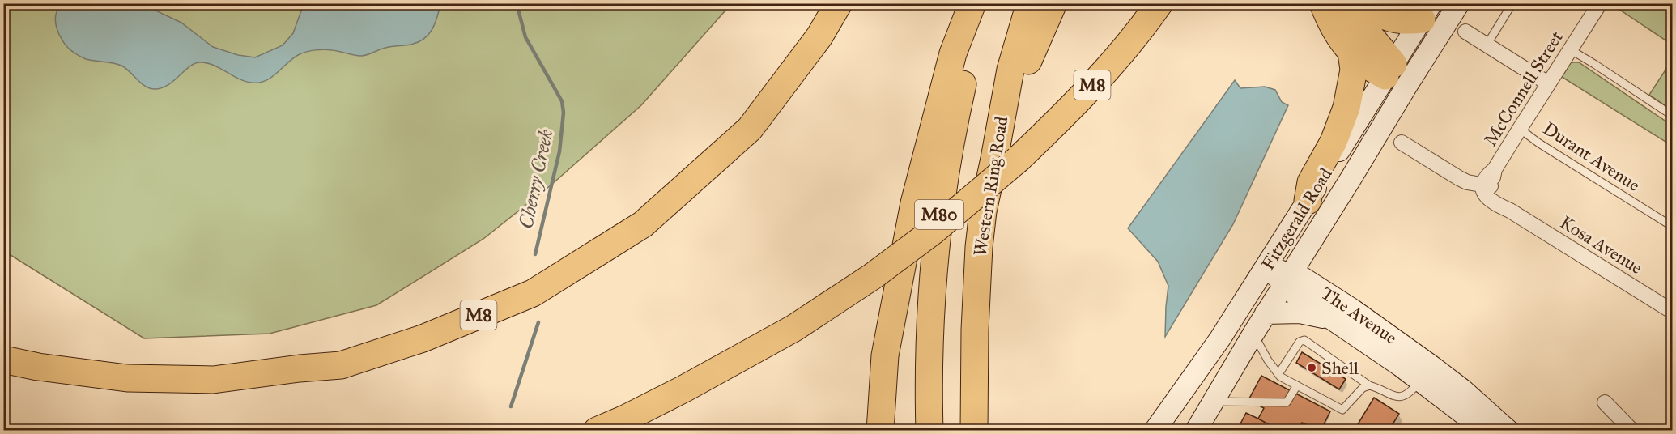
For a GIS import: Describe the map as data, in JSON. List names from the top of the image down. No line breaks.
{"streets":{"highway":["M8","Western Ring Road","M80"],"main road":["Fitzgerald Road","The Avenue"],"street":["McConnell Street","Kosa Avenue"],"lane":["Durant Avenue"]},"crossings":[["M8","Western Ring Road"],["McConnell Street","Durant Avenue"],["McConnell Street","Kosa Avenue"],["Fitzgerald Road","The Avenue"]],"water":["Cherry Creek"],"places":["Shell"]}
